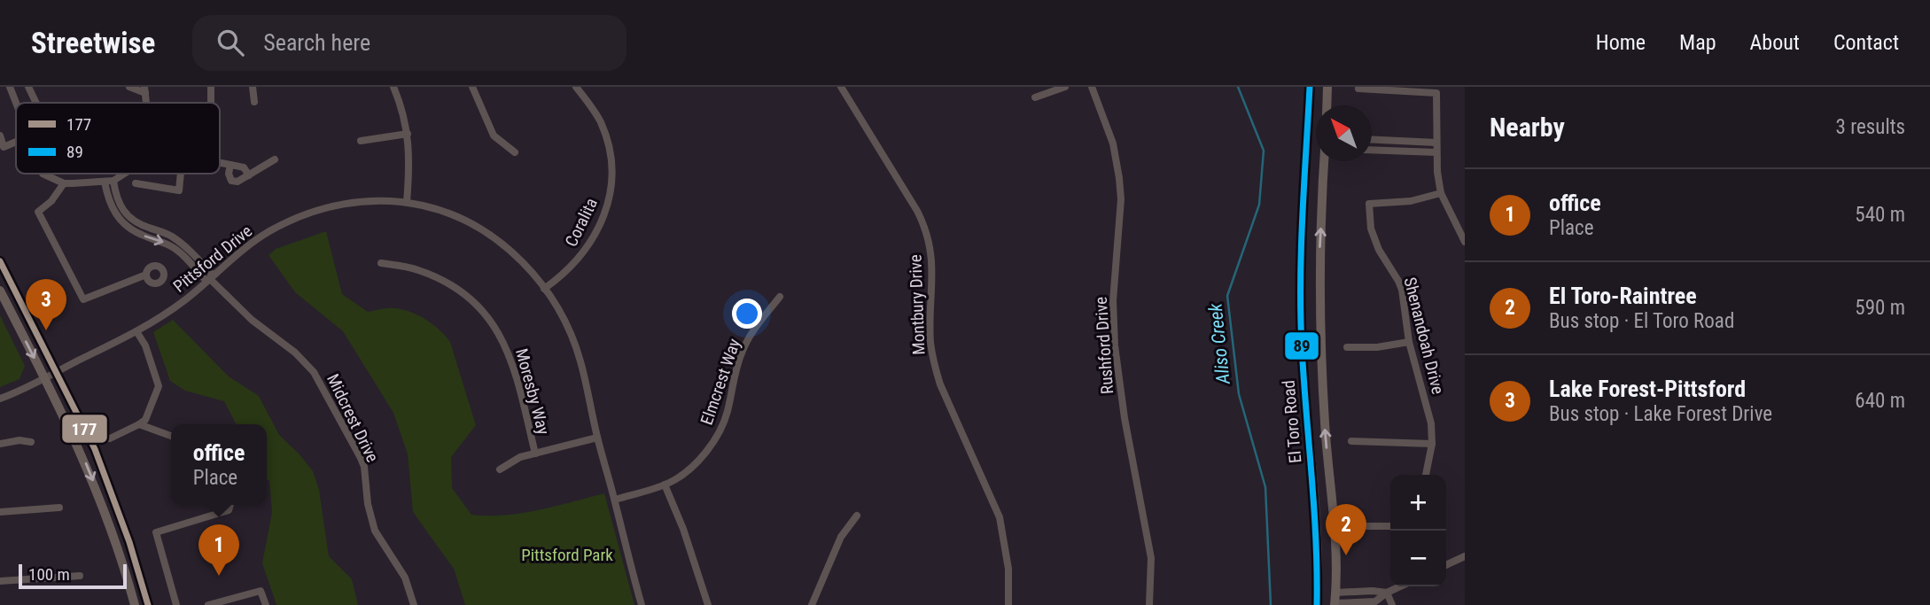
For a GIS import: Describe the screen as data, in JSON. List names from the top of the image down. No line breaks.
{"streets":{"main road":["El Toro Road"],"street":["Coralita","Pittsford Drive","Montbury Drive","Shenandoah Drive","Rushford Drive","Elmcrest Way","Moresby Way","Midcrest Drive"]},"crossings":[["Coralita","Pittsford Drive"],["Pittsford Drive","Elmcrest Way"],["Pittsford Drive","Midcrest Drive"]],"water":["Aliso Creek"],"parks":["Pittsford Park"],"lines":["transit line 89","transit line 177"],"legend":["177","89"],"scale_bar":"100 m","north":"top left","page":{"header":"Streetwise","search":"Search here","nav":["Home","Map","About","Contact"],"heading":["Nearby","3 results"],"list":[{"mark":"1","name":"office","note":"Place","value":"540 m"},{"mark":"2","name":"El Toro-Raintree","note":"Bus stop · El Toro Road","value":"590 m"},{"mark":"3","name":"Lake Forest-Pittsford","note":"Bus stop · Lake Forest Drive","value":"640 m"}],"pins":["3","2","1"],"popup":["office","Place"],"map_buttons":["+","−"],"scale":"100 m"}}
